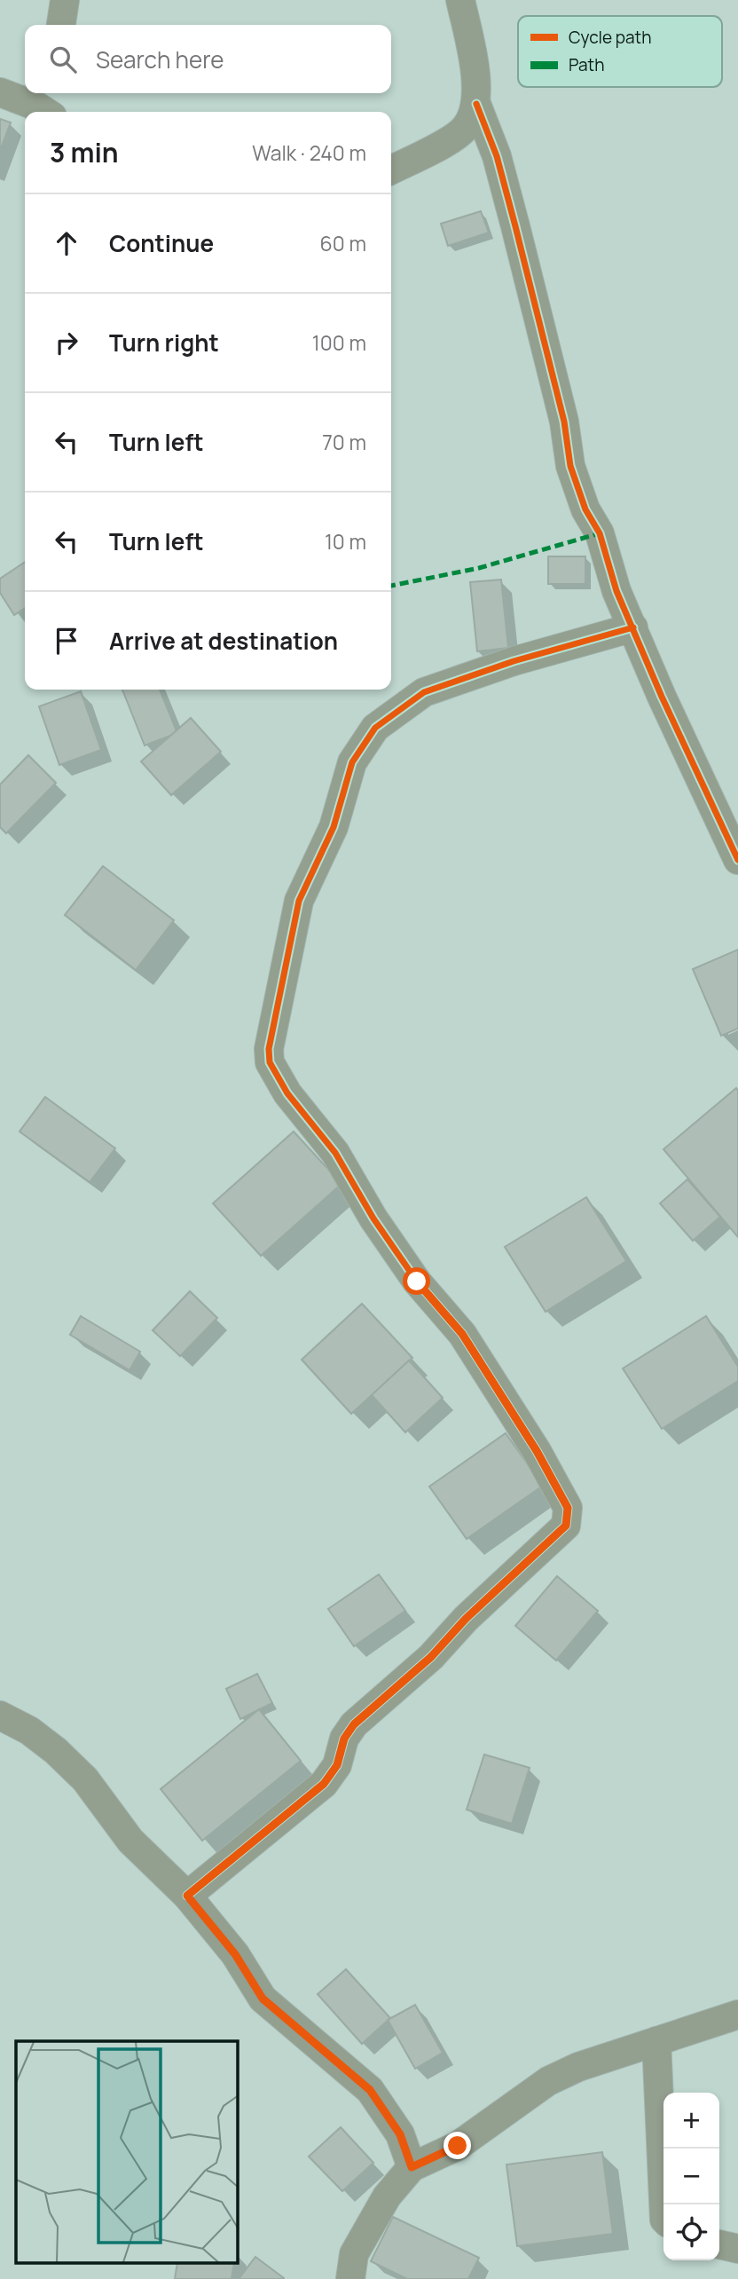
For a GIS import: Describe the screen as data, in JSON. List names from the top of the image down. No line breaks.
{"legend":["Cycle path","Path"],"page":{"search":"Search here","heading":["3 min","Walk · 240 m"],"list":[["Continue","60 m"],["Turn right","100 m"],["Turn left","70 m"],["Turn left","10 m"],"Arrive at destination"],"map_buttons":["+","−"]}}
